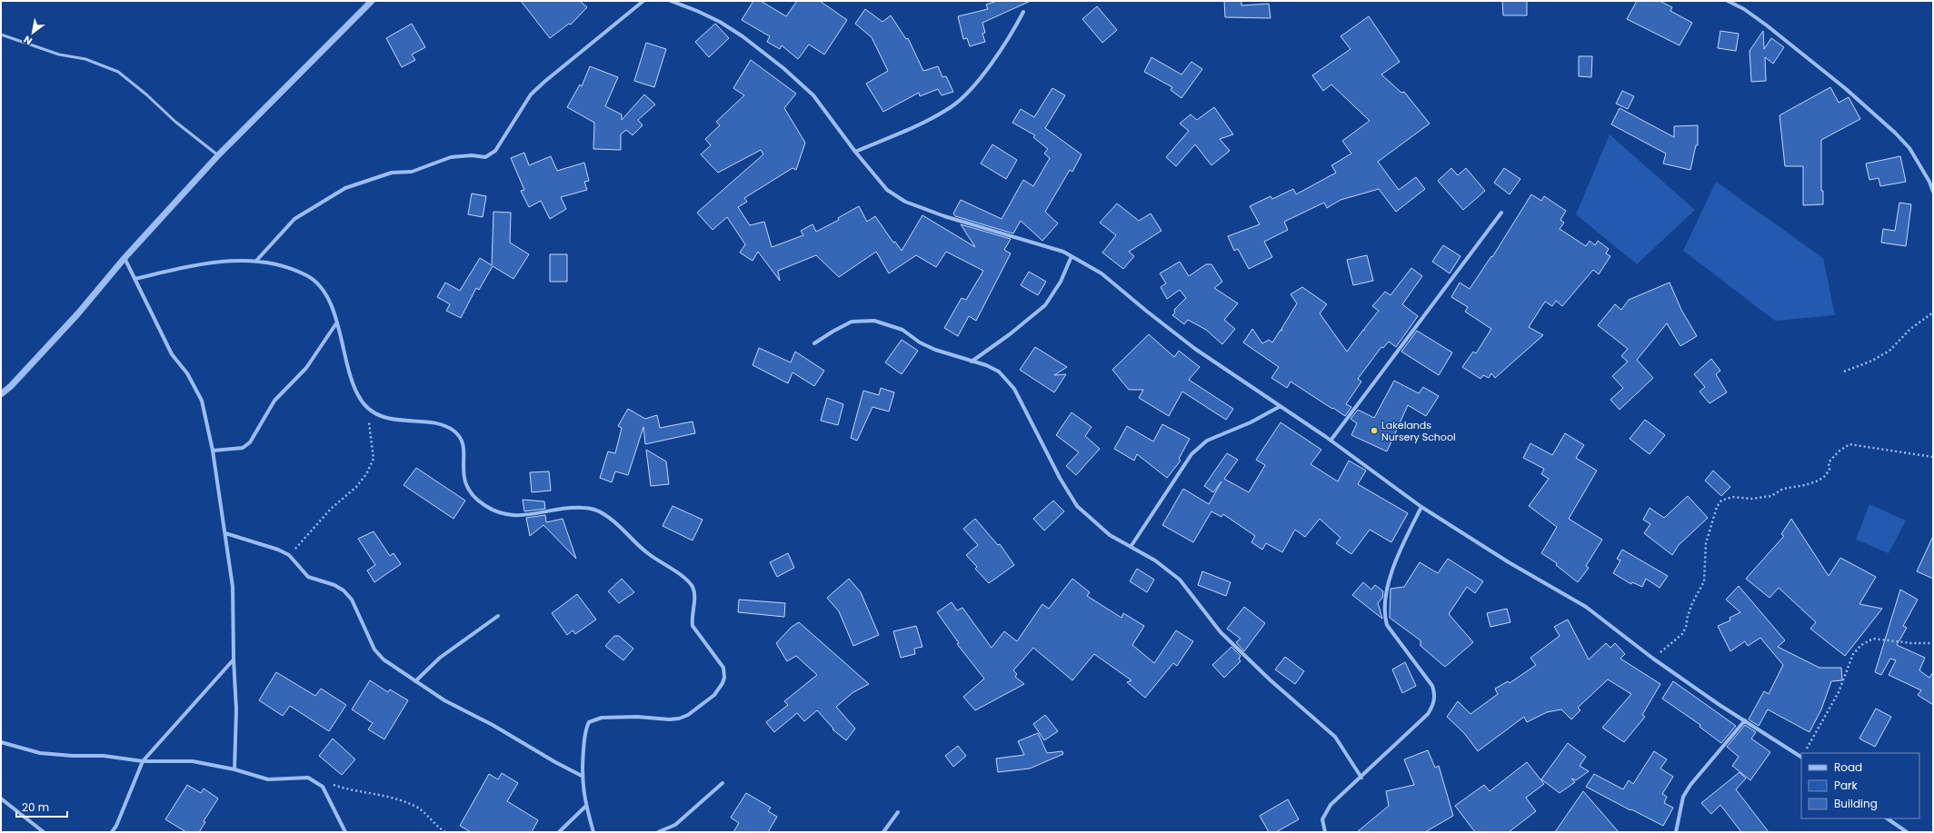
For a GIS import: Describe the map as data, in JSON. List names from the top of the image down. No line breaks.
{"places":["Lakelands Nursery School"],"legend":["Road","Park","Building"],"scale_bar":"20 m","north":"bottom left"}
